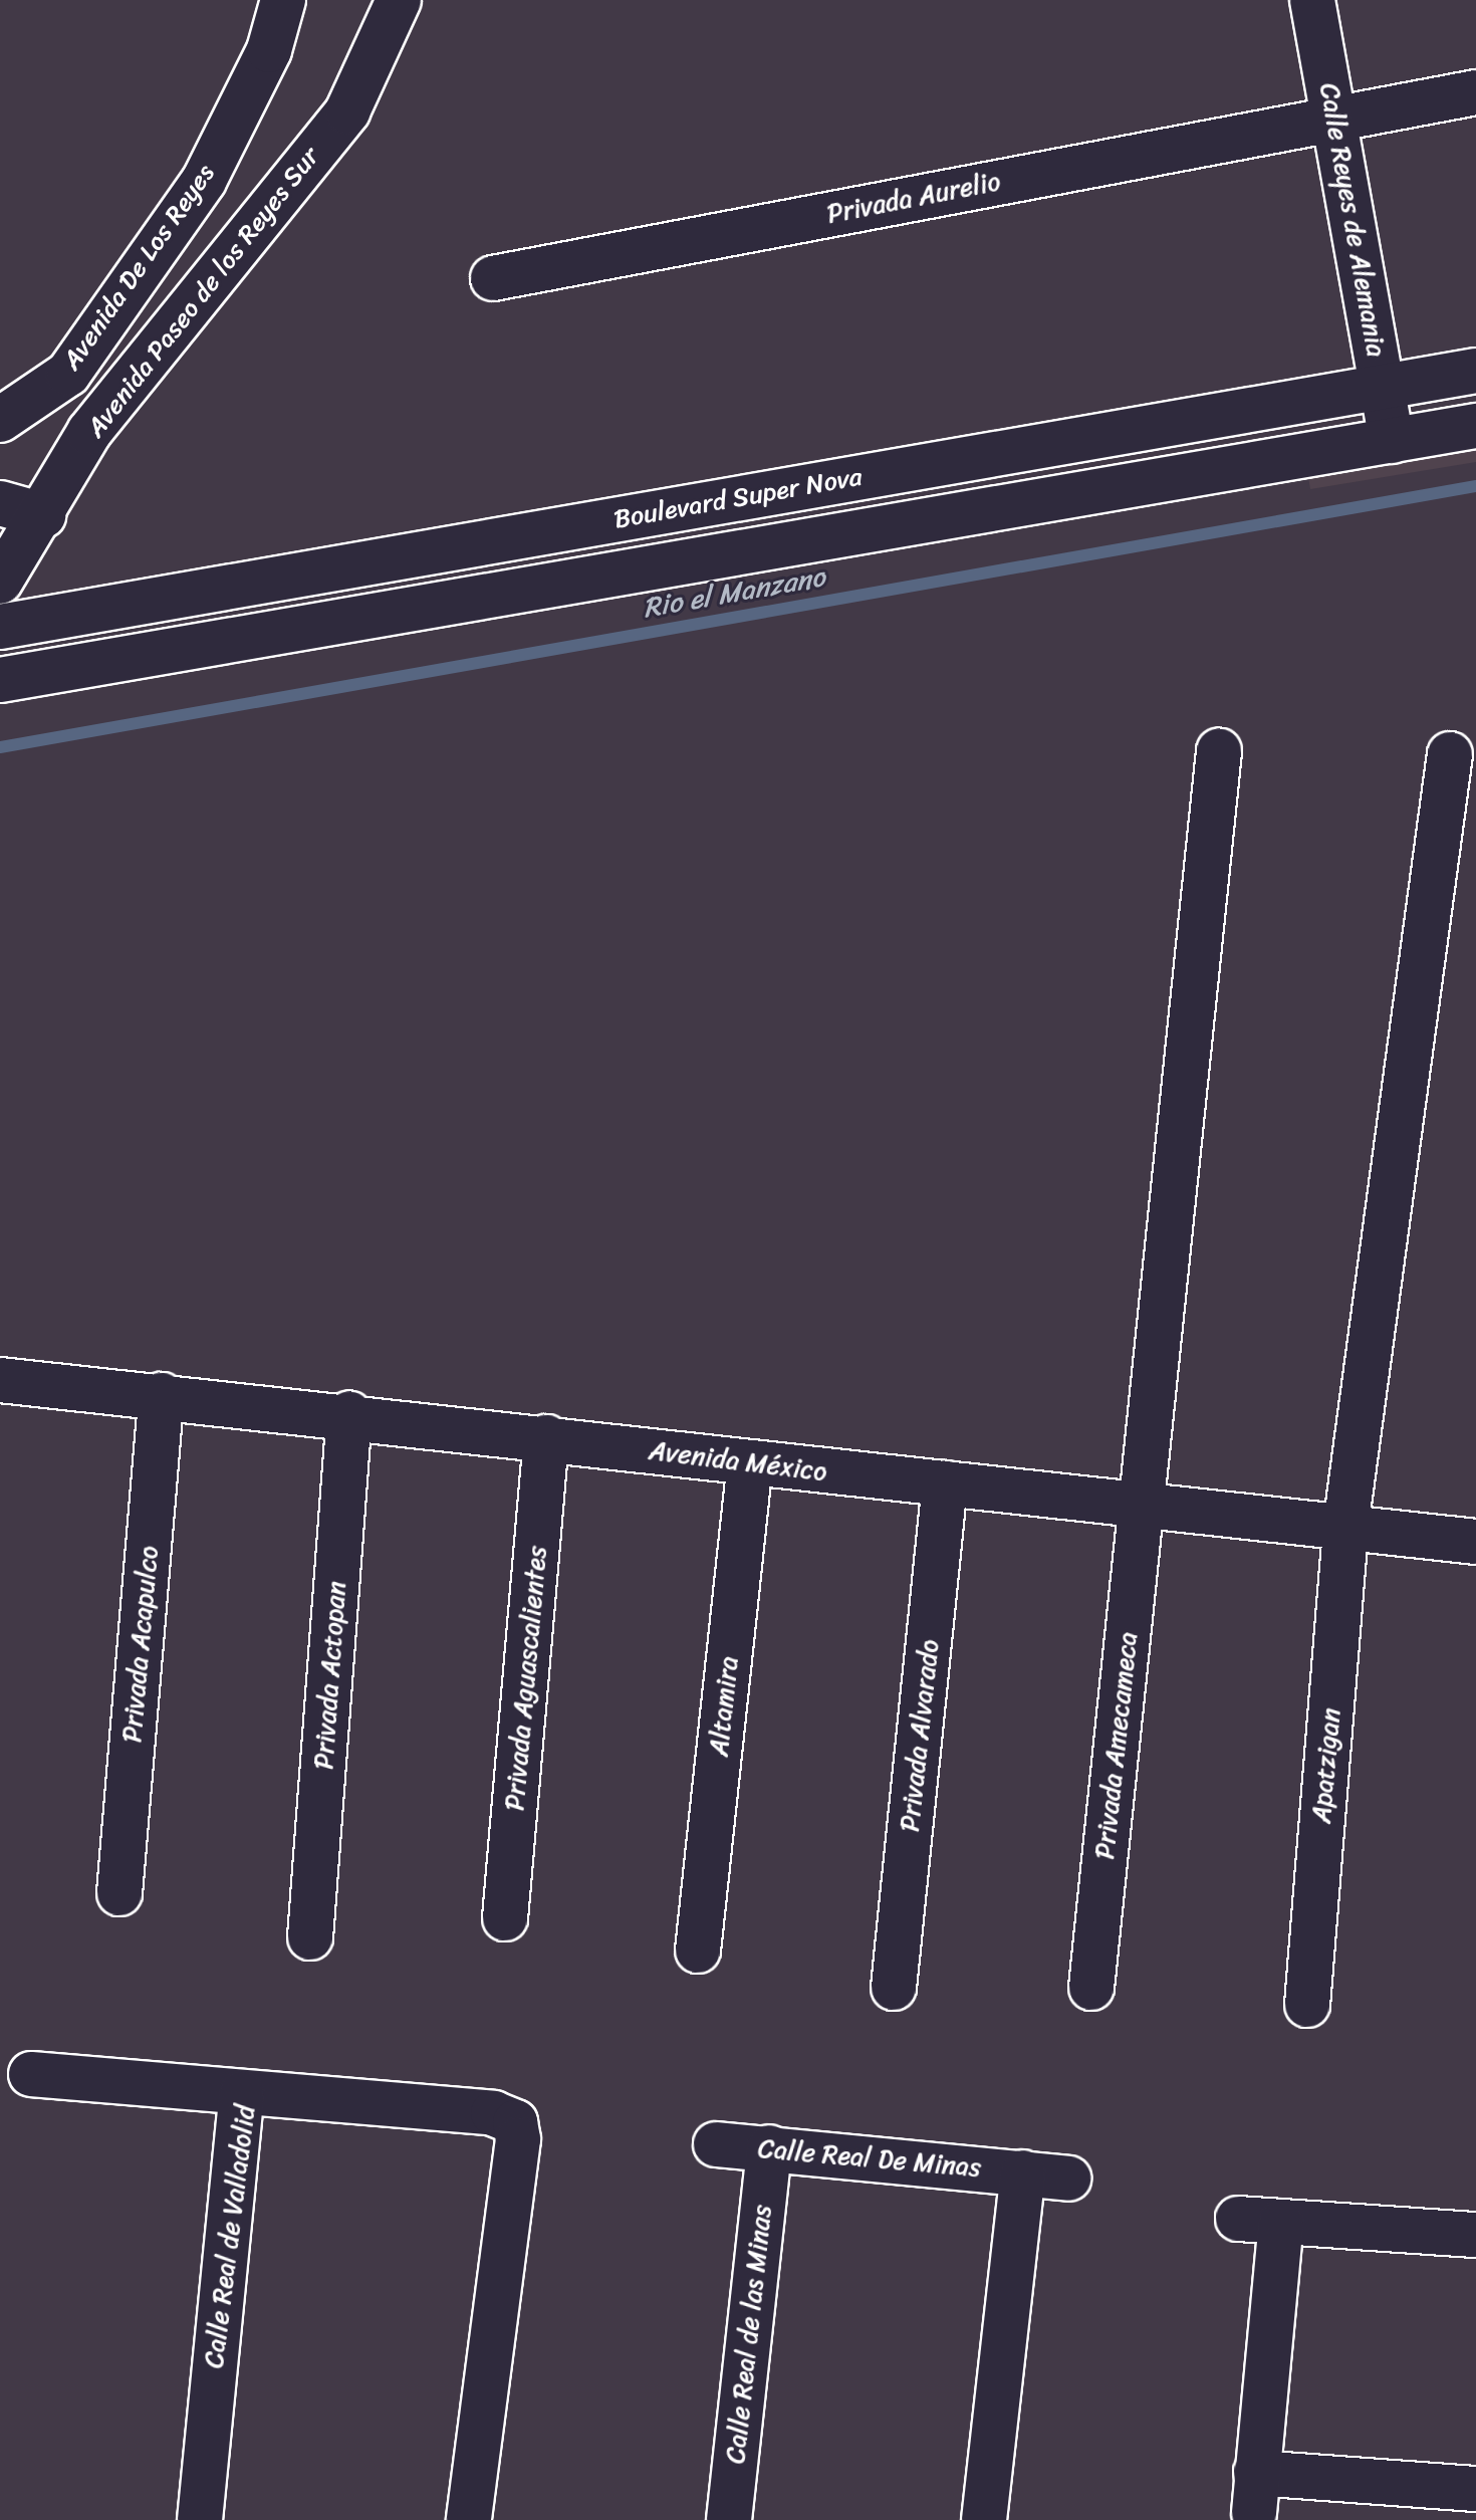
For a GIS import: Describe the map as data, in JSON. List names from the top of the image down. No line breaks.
{"streets":{"street":["Privada Aurelio","Calle Reyes de Alemania","Avenida De Los Reyes","Avenida Paseo de los Reyes Sur","Boulevard Super Nova","Avenida México","Privada Acapulco","Privada Actopan","Privada Aguascalientes","Altamira","Privada Alvarado","Privada Amecameca","Apatzigan","Calle Real De Minas","Calle Real de Valladolid","Calle Real de las Minas"]},"crossings":[["Privada Aurelio","Calle Reyes de Alemania"],["Calle Reyes de Alemania","Boulevard Super Nova"],["Avenida México","Privada Acapulco"],["Avenida México","Privada Actopan"],["Avenida México","Privada Aguascalientes"],["Avenida México","Altamira"],["Avenida México","Privada Alvarado"],["Avenida México","Privada Amecameca"],["Avenida México","Apatzigan"],["Calle Real De Minas","Calle Real de las Minas"]],"water":["Rio el Manzano"]}
